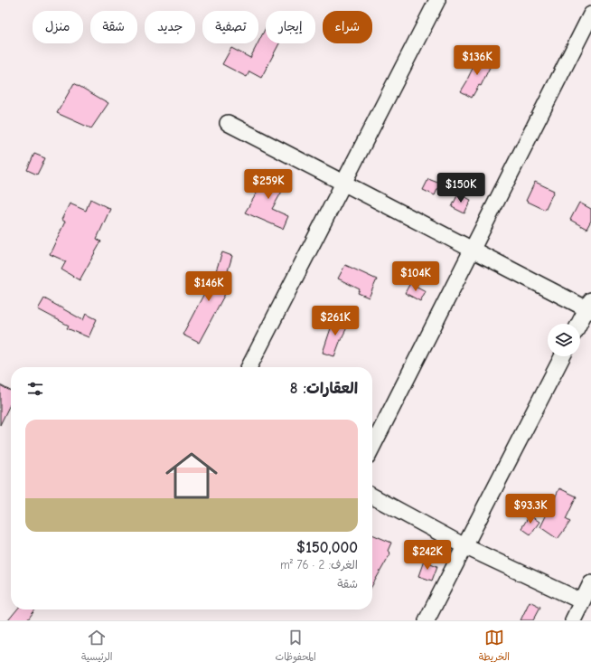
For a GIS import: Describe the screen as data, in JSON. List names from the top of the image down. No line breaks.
{"page":{"chip":["شراء","إيجار","تصفية","جديد","شقة","منزل"],"price":["$136K","$259K","$150K","$104K","$146K","$261K","$93.3K","$242K"],"heading":"العقارات: 8","list":[{"name":"$150,000","note":"الغرف: 2 · 76 m² · شقة"}],"tabs":["الخريطة","المحفوظات","الرئيسية"]}}
